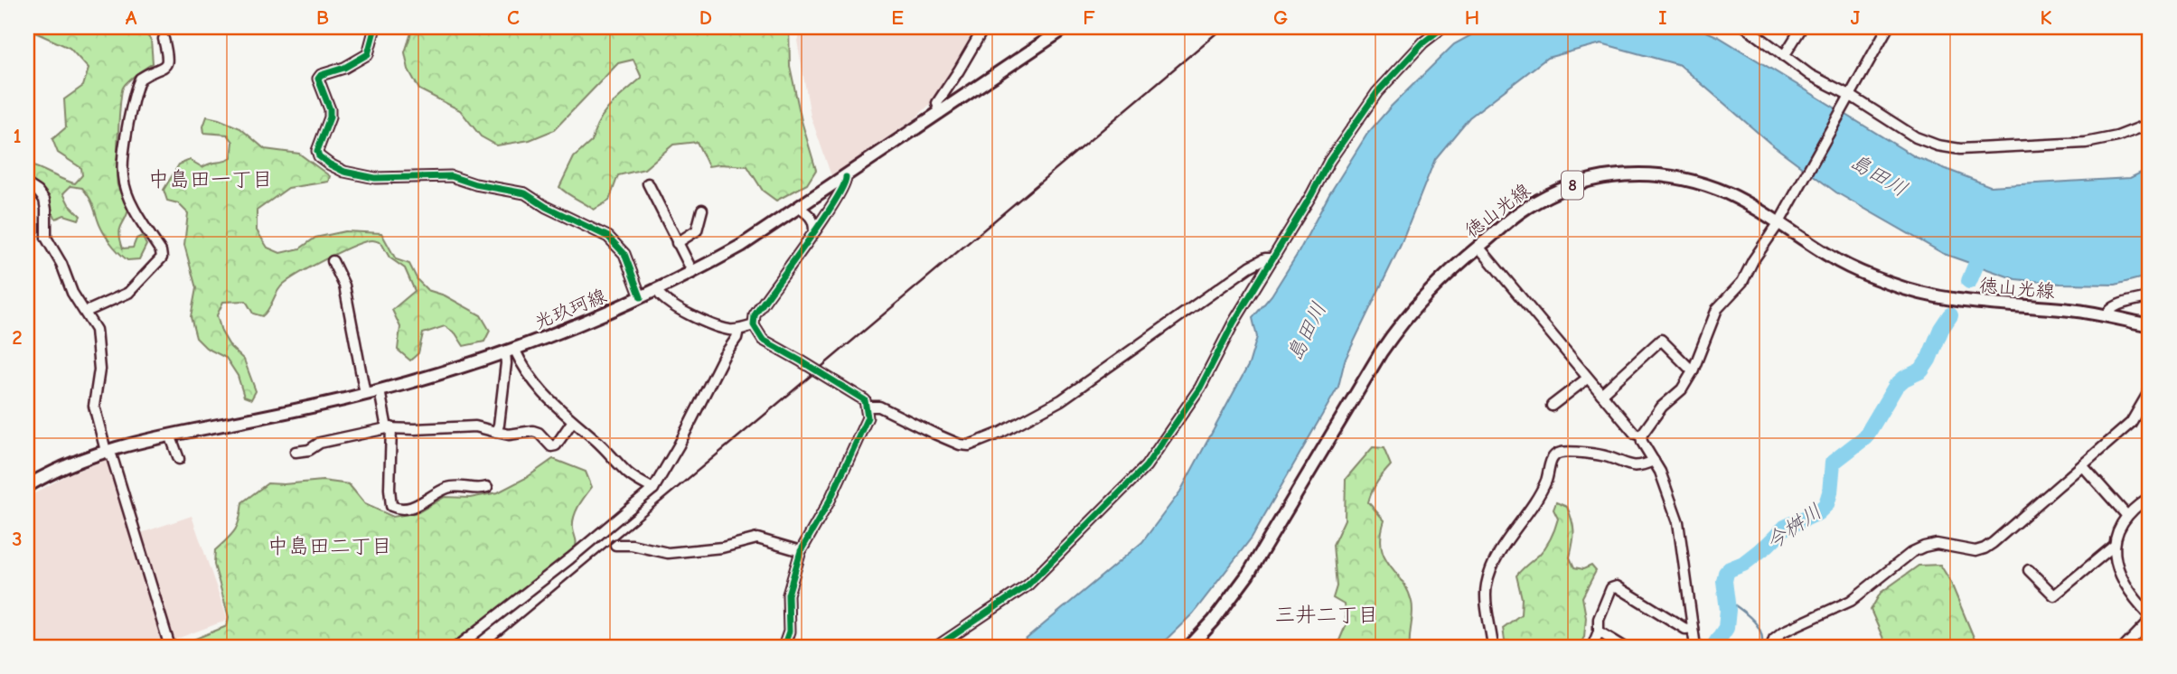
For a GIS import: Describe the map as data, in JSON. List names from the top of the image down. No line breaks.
{"streets":{"main road":["8","徳山光線","光玖珂線"]},"districts":["中島田一丁目","中島田二丁目","三井二丁目"],"water":["島田川","今桝川"],"grid":{"columns":["A","B","C","D","E","F","G","H","I","J","K"],"rows":["1","2","3"]}}
